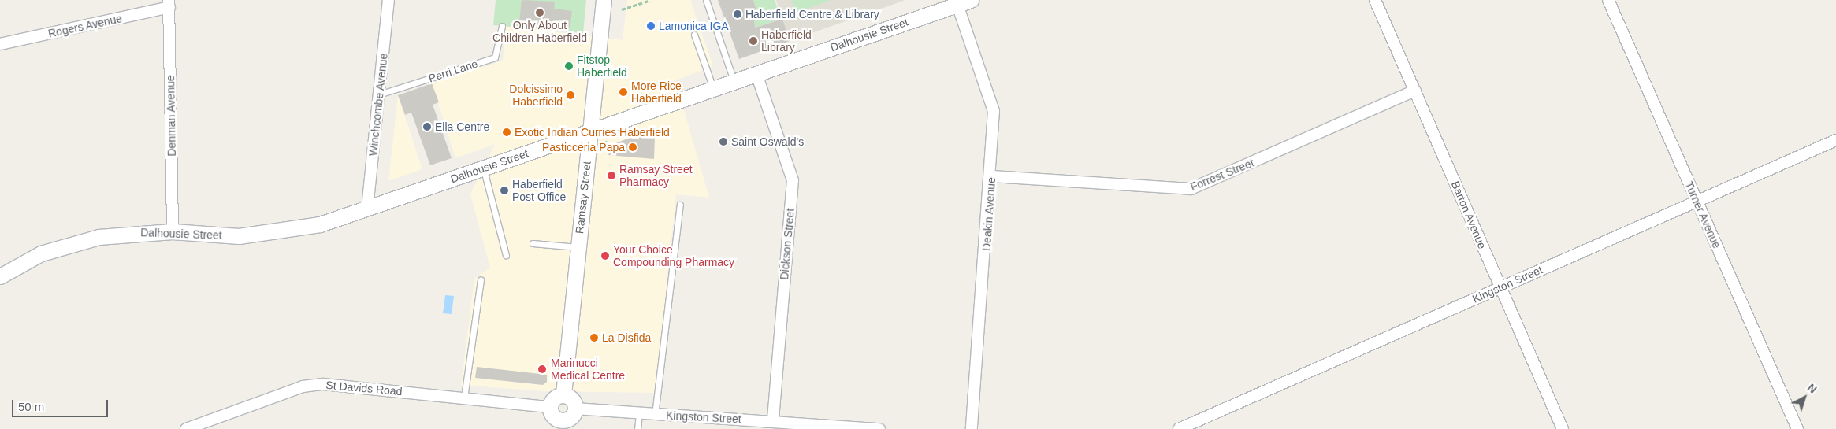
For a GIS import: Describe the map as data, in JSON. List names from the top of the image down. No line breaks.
{"streets":{"street":["Rogers Avenue","Dalhousie Street","Winchcombe Avenue","Denman Avenue","Forrest Street","Ramsay Street","Deakin Avenue","Barton Avenue","Turner Avenue","Dickson Street","Kingston Street","St Davids Road"],"lane":["Perri Lane"]},"crossings":[["Rogers Avenue","Denman Avenue"],["Dalhousie Street","Winchcombe Avenue"],["Dalhousie Street","Denman Avenue"],["Dalhousie Street","Ramsay Street"],["Dalhousie Street","Deakin Avenue"],["Dalhousie Street","Dickson Street"],["Perri Lane","Winchcombe Avenue"],["Forrest Street","Deakin Avenue"],["Forrest Street","Barton Avenue"],["Ramsay Street","Kingston Street"],["Ramsay Street","St Davids Road"],["Barton Avenue","Kingston Street"],["Turner Avenue","Kingston Street"],["Dickson Street","Kingston Street"],["Kingston Street","St Davids Road"]],"places":["Only About Children Haberfield","Haberfield Centre & Library","Lamonica IGA","Haberfield Library","Fitstop Haberfield","More Rice Haberfield","Dolcissimo Haberfield","Ella Centre","Exotic Indian Curries Haberfield","Saint Oswald's","Pasticceria Papa","Ramsay Street Pharmacy","Haberfield Post Office","Your Choice Compounding Pharmacy","La Disfida","Marinucci Medical Centre"],"scale_bar":"50 m","north":"top right"}
